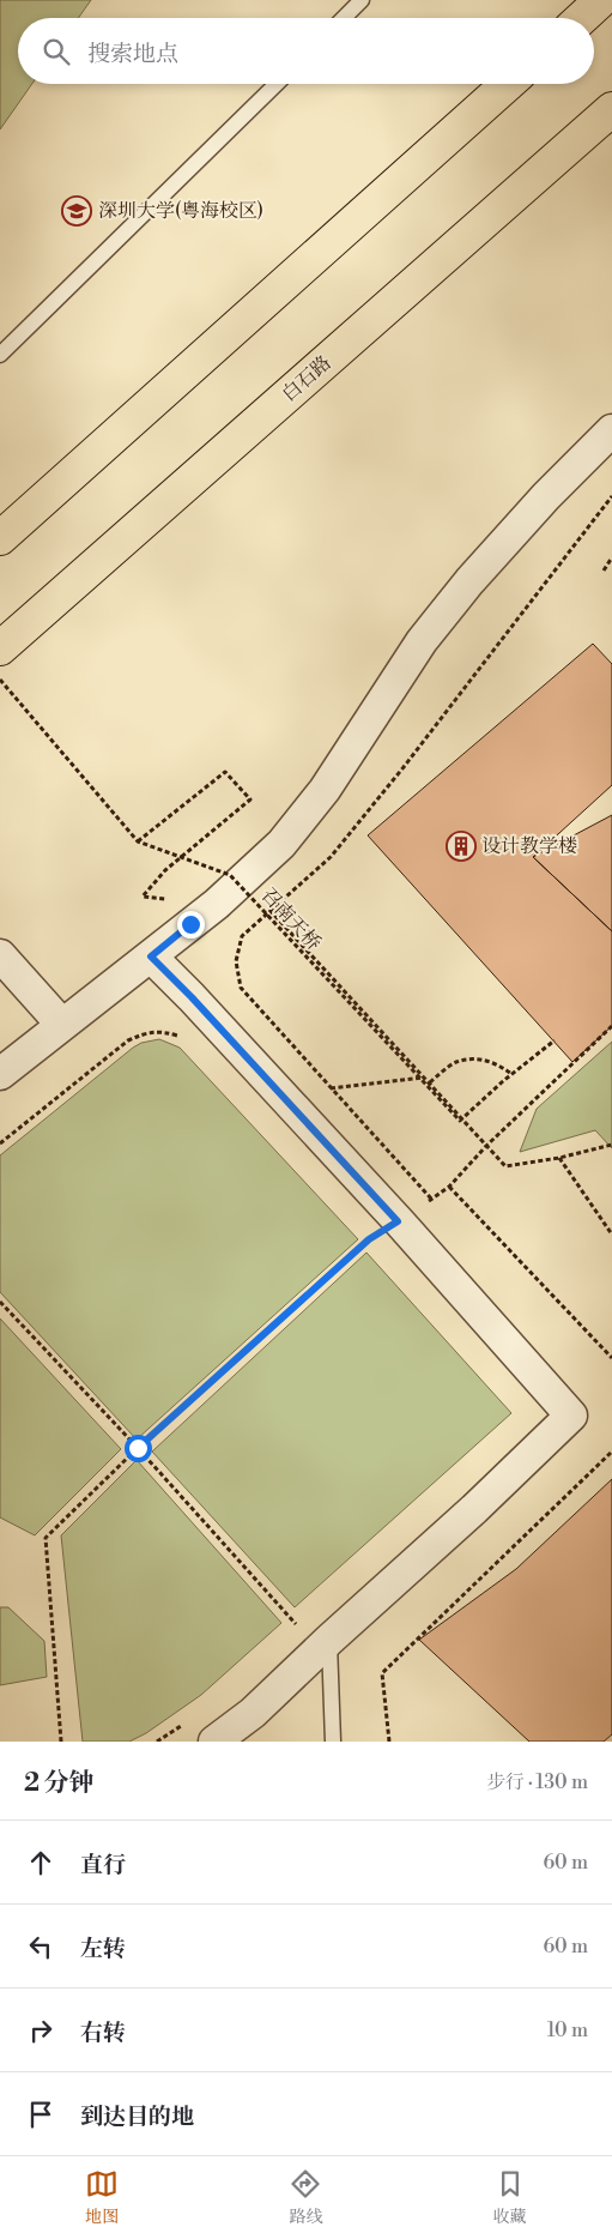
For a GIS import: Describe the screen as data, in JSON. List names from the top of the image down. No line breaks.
{"streets":{"main road":["白石路"],"path":["召南天桥"]},"places":{"school or university":["深圳大学(粤海校区)"],"building":["设计教学楼"]},"page":{"search":"搜索地点","heading":["2 分钟","步行 · 130 m"],"list":[["直行","60 m"],["左转","60 m"],["右转","10 m"],"到达目的地"],"nav":["地图","路线","收藏"]}}
